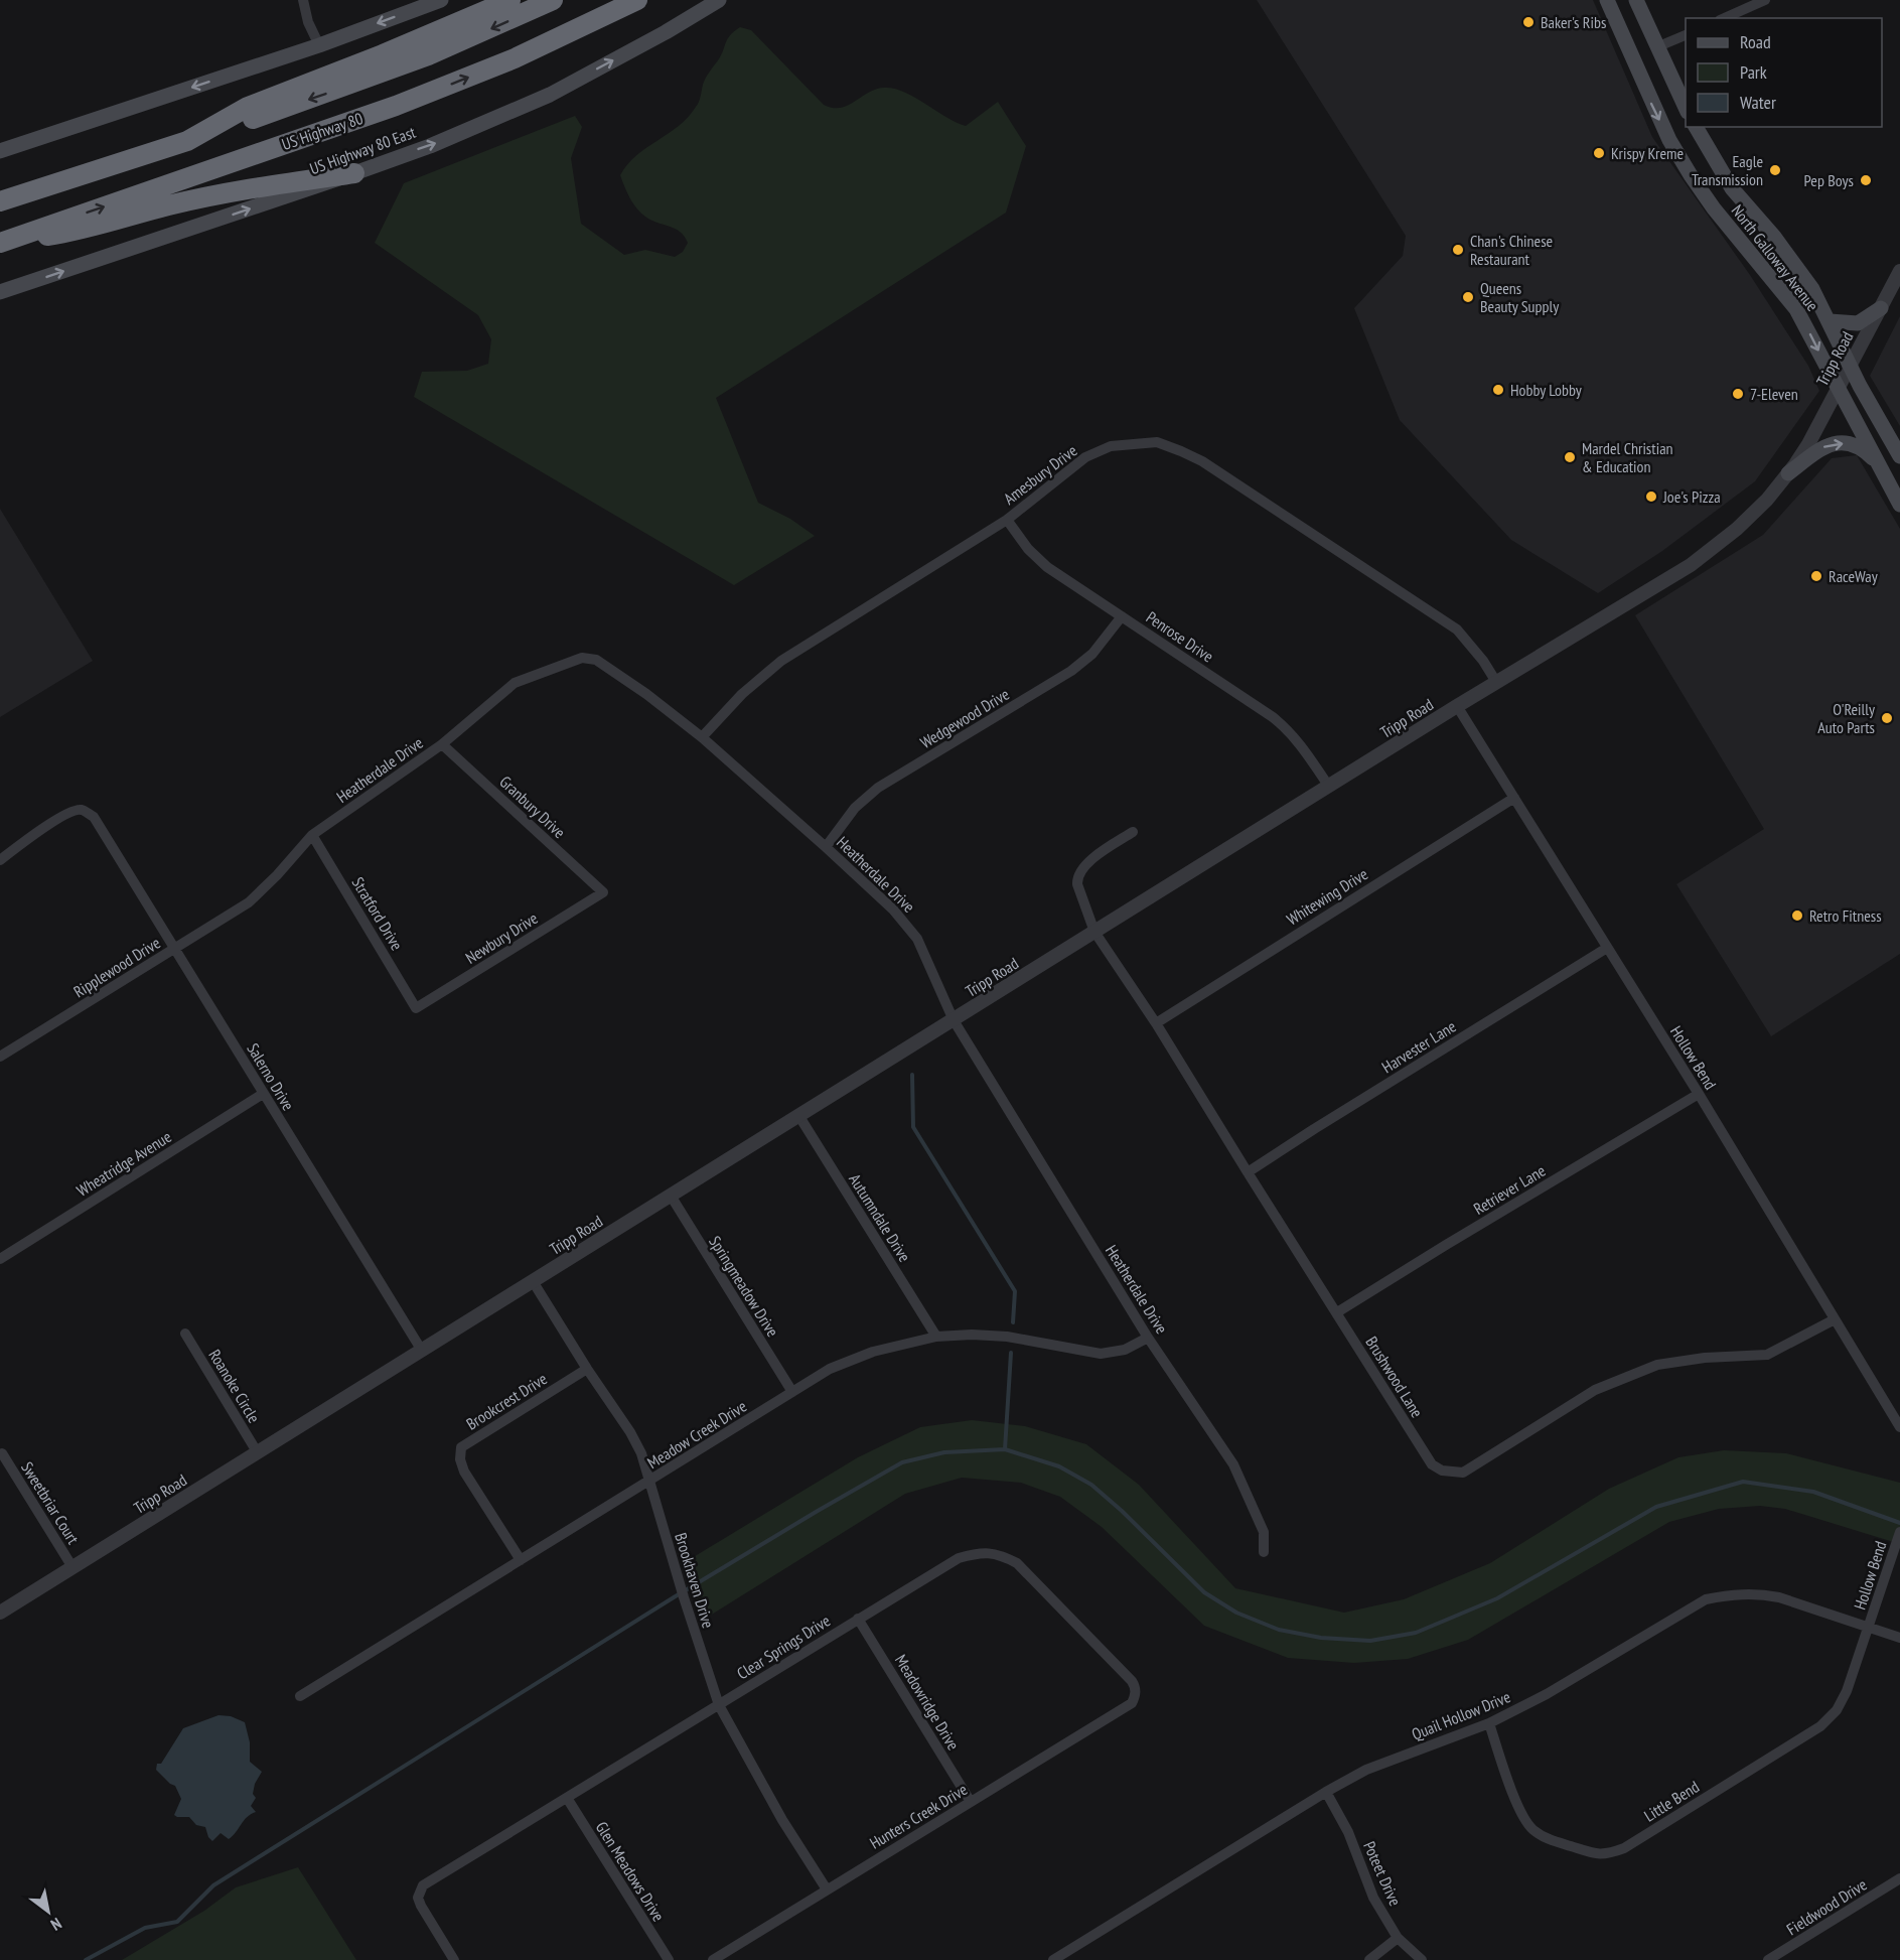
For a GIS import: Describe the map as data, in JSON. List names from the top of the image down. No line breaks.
{"streets":{"highway":["US Highway 80"],"main road":["US Highway 80 East","North Galloway Avenue"],"street":["Tripp Road","Amesbury Drive","Penrose Drive","Wedgewood Drive","Heatherdale Drive","Granbury Drive","Whitewing Drive","Stratford Drive","Newbury Drive","Ripplewood Drive","Harvester Lane","Hollow Bend","Salerno Drive","Wheatridge Avenue","Retriever Lane","Autumndale Drive","Springmeadow Drive","Brushwood Lane","Roanoke Circle","Brookcrest Drive","Meadow Creek Drive","Sweetbriar Court","Brookhaven Drive","Clear Springs Drive","Meadowridge Drive","Quail Hollow Drive","Little Bend","Hunters Creek Drive","Glen Meadows Drive","Poteet Drive","Fieldwood Drive"]},"crossings":[["North Galloway Avenue","Tripp Road"],["Tripp Road","Amesbury Drive"],["Tripp Road","Penrose Drive"],["Tripp Road","Heatherdale Drive"],["Tripp Road","Hollow Bend"],["Tripp Road","Salerno Drive"],["Tripp Road","Autumndale Drive"],["Tripp Road","Springmeadow Drive"],["Tripp Road","Brushwood Lane"],["Tripp Road","Roanoke Circle"],["Tripp Road","Sweetbriar Court"],["Tripp Road","Brookhaven Drive"],["Amesbury Drive","Penrose Drive"],["Amesbury Drive","Heatherdale Drive"],["Penrose Drive","Wedgewood Drive"],["Wedgewood Drive","Heatherdale Drive"],["Heatherdale Drive","Granbury Drive"],["Heatherdale Drive","Stratford Drive"],["Heatherdale Drive","Ripplewood Drive"],["Heatherdale Drive","Meadow Creek Drive"],["Granbury Drive","Newbury Drive"],["Whitewing Drive","Hollow Bend"],["Whitewing Drive","Brushwood Lane"],["Stratford Drive","Newbury Drive"],["Ripplewood Drive","Salerno Drive"],["Harvester Lane","Hollow Bend"],["Harvester Lane","Brushwood Lane"],["Hollow Bend","Retriever Lane"],["Hollow Bend","Brushwood Lane"],["Hollow Bend","Quail Hollow Drive"],["Hollow Bend","Little Bend"],["Salerno Drive","Wheatridge Avenue"],["Retriever Lane","Brushwood Lane"],["Autumndale Drive","Meadow Creek Drive"],["Springmeadow Drive","Meadow Creek Drive"],["Brookcrest Drive","Meadow Creek Drive"],["Brookcrest Drive","Brookhaven Drive"],["Meadow Creek Drive","Brookhaven Drive"],["Brookhaven Drive","Clear Springs Drive"],["Brookhaven Drive","Hunters Creek Drive"],["Clear Springs Drive","Meadowridge Drive"],["Clear Springs Drive","Hunters Creek Drive"],["Clear Springs Drive","Glen Meadows Drive"],["Meadowridge Drive","Hunters Creek Drive"],["Quail Hollow Drive","Little Bend"],["Quail Hollow Drive","Poteet Drive"]],"places":["Baker's Ribs","Krispy Kreme","Eagle Transmission","Pep Boys","Chan's Chinese Restaurant","Queens Beauty Supply","Hobby Lobby","7-Eleven","Mardel Christian & Education","Joe's Pizza","RaceWay","O'Reilly Auto Parts","Retro Fitness"],"legend":["Road","Park","Water"],"north":"bottom right"}
